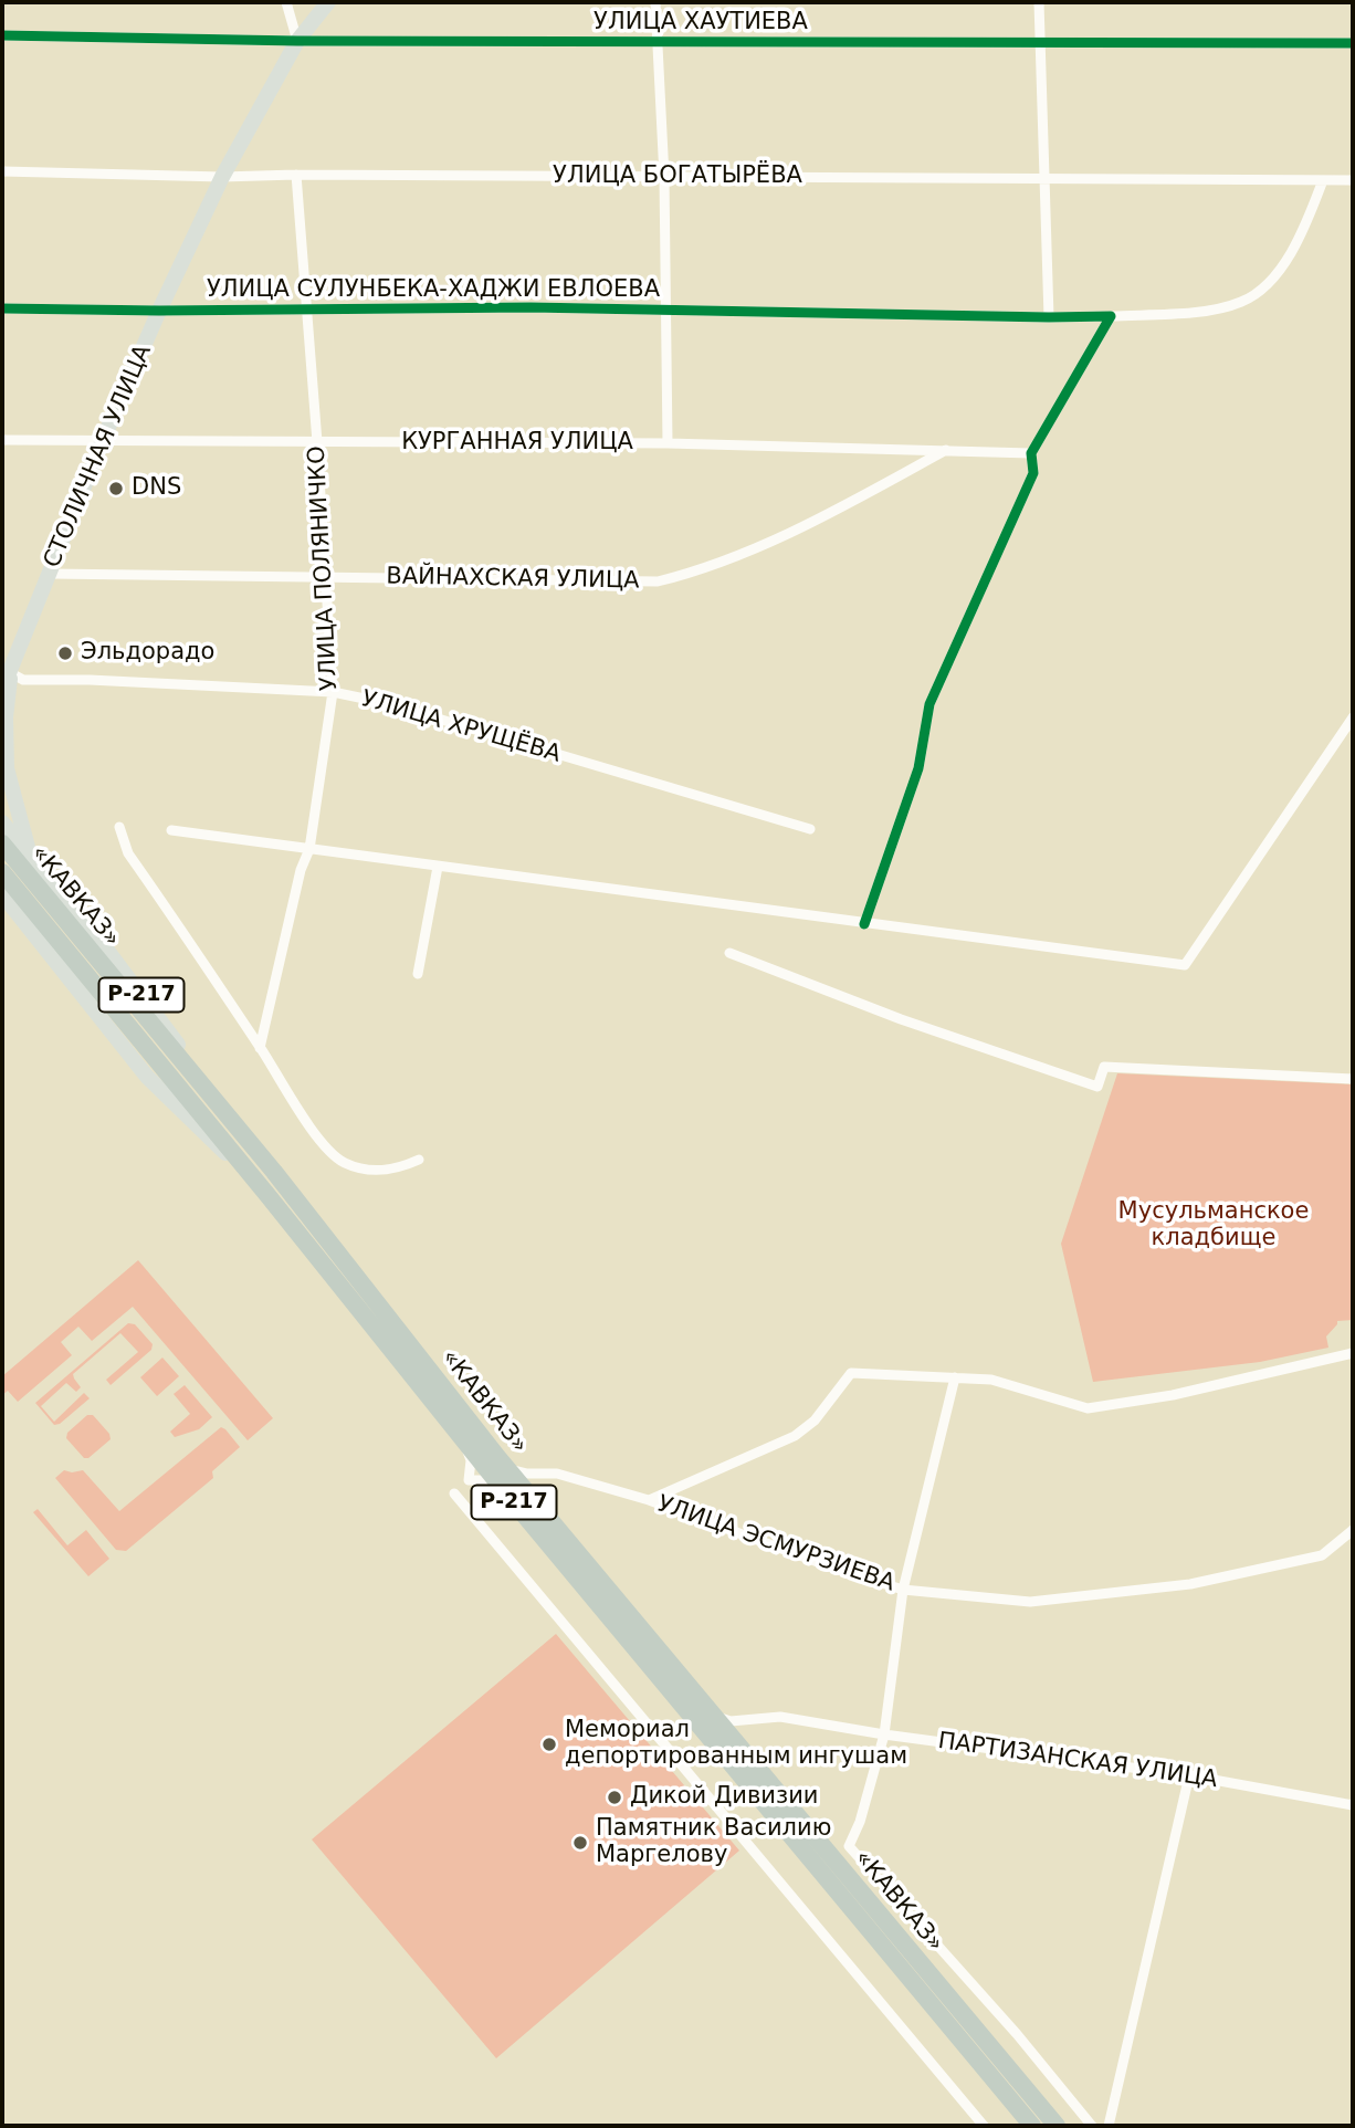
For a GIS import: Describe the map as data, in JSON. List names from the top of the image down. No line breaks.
{"streets":{"highway":["«КАВКАЗ»","Р-217"],"main road":["СТОЛИЧНАЯ УЛИЦА"],"street":["УЛИЦА ХАУТИЕВА","УЛИЦА БОГАТЫРЁВА","УЛИЦА СУЛУНБЕКА-ХАДЖИ ЕВЛОЕВА","КУРГАННАЯ УЛИЦА","УЛИЦА ПОЛЯНИЧКО","ВАЙНАХСКАЯ УЛИЦА","УЛИЦА ХРУЩЁВА","УЛИЦА ЭСМУРЗИЕВА","ПАРТИЗАНСКАЯ УЛИЦА"]},"crossings":[["УЛИЦА ХАУТИЕВА","СТОЛИЧНАЯ УЛИЦА"],["УЛИЦА БОГАТЫРЁВА","УЛИЦА СУЛУНБЕКА-ХАДЖИ ЕВЛОЕВА"],["УЛИЦА БОГАТЫРЁВА","СТОЛИЧНАЯ УЛИЦА"],["УЛИЦА БОГАТЫРЁВА","УЛИЦА ПОЛЯНИЧКО"],["УЛИЦА СУЛУНБЕКА-ХАДЖИ ЕВЛОЕВА","СТОЛИЧНАЯ УЛИЦА"],["УЛИЦА СУЛУНБЕКА-ХАДЖИ ЕВЛОЕВА","УЛИЦА ПОЛЯНИЧКО"],["КУРГАННАЯ УЛИЦА","СТОЛИЧНАЯ УЛИЦА"],["КУРГАННАЯ УЛИЦА","УЛИЦА ПОЛЯНИЧКО"],["КУРГАННАЯ УЛИЦА","ВАЙНАХСКАЯ УЛИЦА"],["СТОЛИЧНАЯ УЛИЦА","ВАЙНАХСКАЯ УЛИЦА"],["СТОЛИЧНАЯ УЛИЦА","УЛИЦА ХРУЩЁВА"],["СТОЛИЧНАЯ УЛИЦА","Р-217"],["УЛИЦА ПОЛЯНИЧКО","ВАЙНАХСКАЯ УЛИЦА"],["УЛИЦА ПОЛЯНИЧКО","УЛИЦА ХРУЩЁВА"],["УЛИЦА ХРУЩЁВА","Р-217"],["«КАВКАЗ»","Р-217"],["«КАВКАЗ»","УЛИЦА ЭСМУРЗИЕВА"],["«КАВКАЗ»","ПАРТИЗАНСКАЯ УЛИЦА"]],"parks":["Мусульманское кладбище"],"places":["DNS","Эльдорадо","Мемориал депортированным ингушам","Дикой Дивизии","Памятник Василию Маргелову"]}
